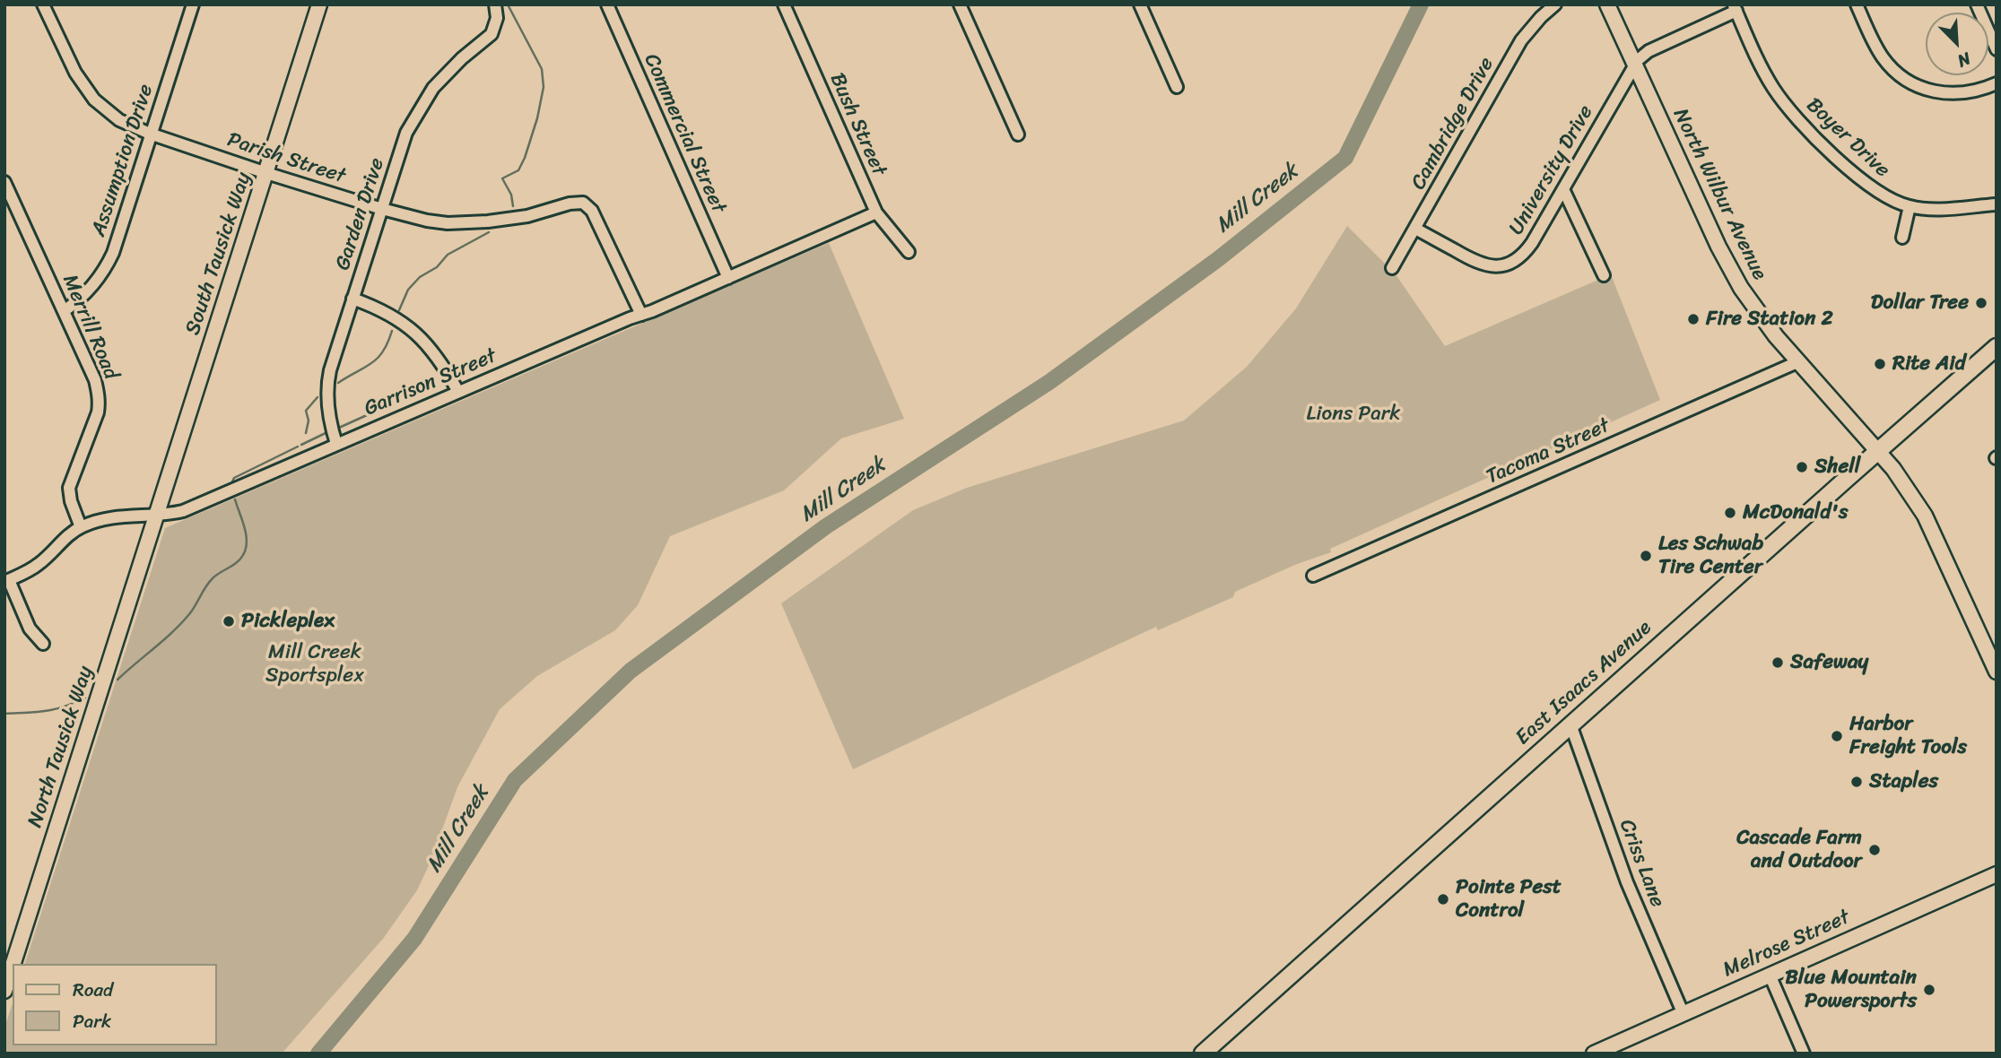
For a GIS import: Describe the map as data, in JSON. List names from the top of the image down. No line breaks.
{"streets":{"main road":["North Wilbur Avenue","South Tausick Way","East Isaacs Avenue","North Tausick Way","Melrose Street"],"street":["Cambridge Drive","Bush Street","Commercial Street","Boyer Drive","Parish Street","Assumption Drive","University Drive","Garden Drive","Merrill Road","Garrison Street","Tacoma Street","Criss Lane"]},"crossings":[["Cambridge Drive","University Drive"],["Bush Street","Garrison Street"],["Commercial Street","Garrison Street"],["Parish Street","Assumption Drive"],["Parish Street","Garden Drive"],["Parish Street","South Tausick Way"],["Parish Street","Garrison Street"],["Assumption Drive","Merrill Road"],["University Drive","North Wilbur Avenue"],["North Wilbur Avenue","Tacoma Street"],["North Wilbur Avenue","East Isaacs Avenue"],["Garden Drive","Garrison Street"],["South Tausick Way","Garrison Street"],["South Tausick Way","North Tausick Way"],["Merrill Road","Garrison Street"],["Garrison Street","North Tausick Way"],["East Isaacs Avenue","Criss Lane"],["Criss Lane","Melrose Street"]],"water":["Mill Creek"],"parks":["Lions Park","Mill Creek Sportsplex"],"places":["Dollar Tree","Fire Station 2","Rite Aid","Shell","McDonald's","Les Schwab Tire Center","Pickleplex","Safeway","Harbor Freight Tools","Staples","Cascade Farm and Outdoor","Pointe Pest Control","Blue Mountain Powersports"],"legend":["Road","Park"],"north":"bottom right"}
